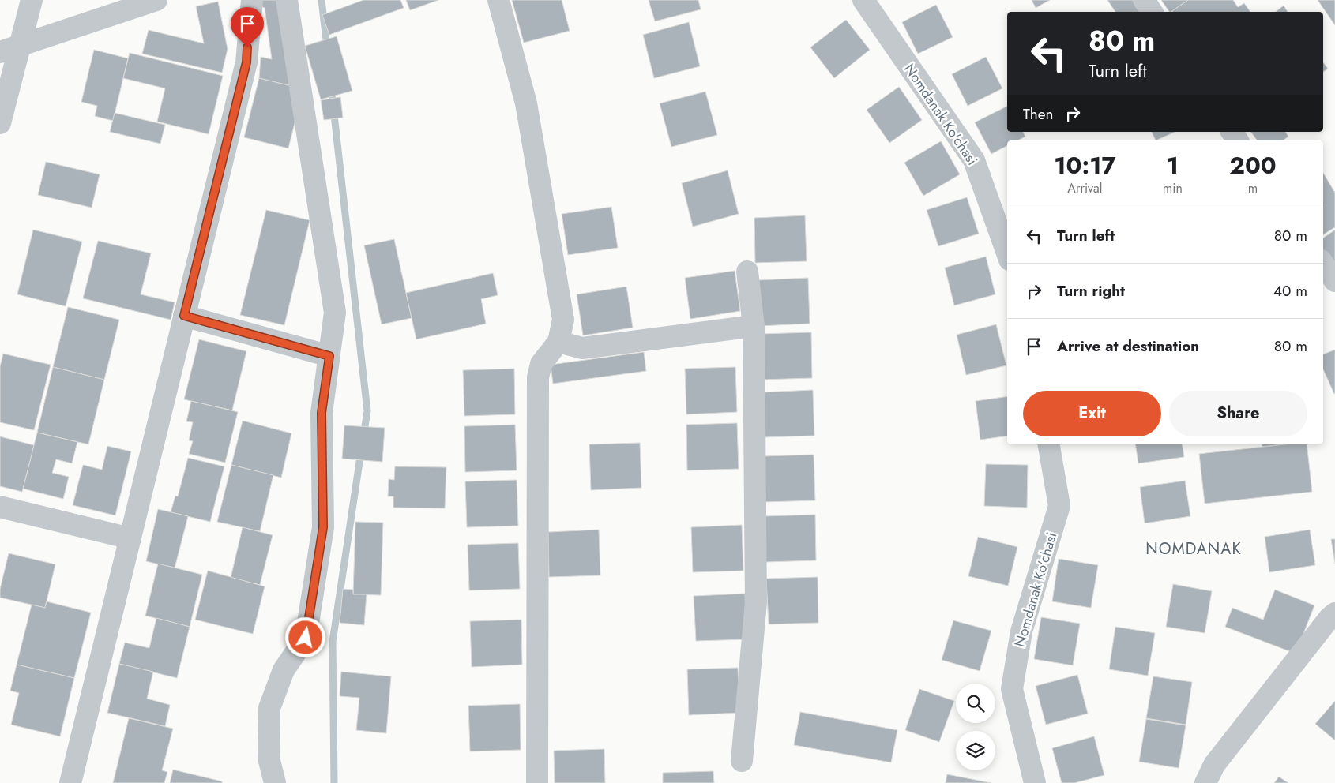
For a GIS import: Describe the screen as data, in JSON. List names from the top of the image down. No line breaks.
{"streets":{"street":["Nomdanak Ko'chasi"]},"districts":["NOMDANAK"],"page":{"turn":["80 m","Turn left"],"then":"Then","eta":["10:17","Arrival","1","min","200","m"],"list":[{"name":"Turn left","value":"80 m"},{"name":"Turn right","value":"40 m"},{"name":"Arrive at destination","value":"80 m"}],"buttons":["Exit","Share"]}}
